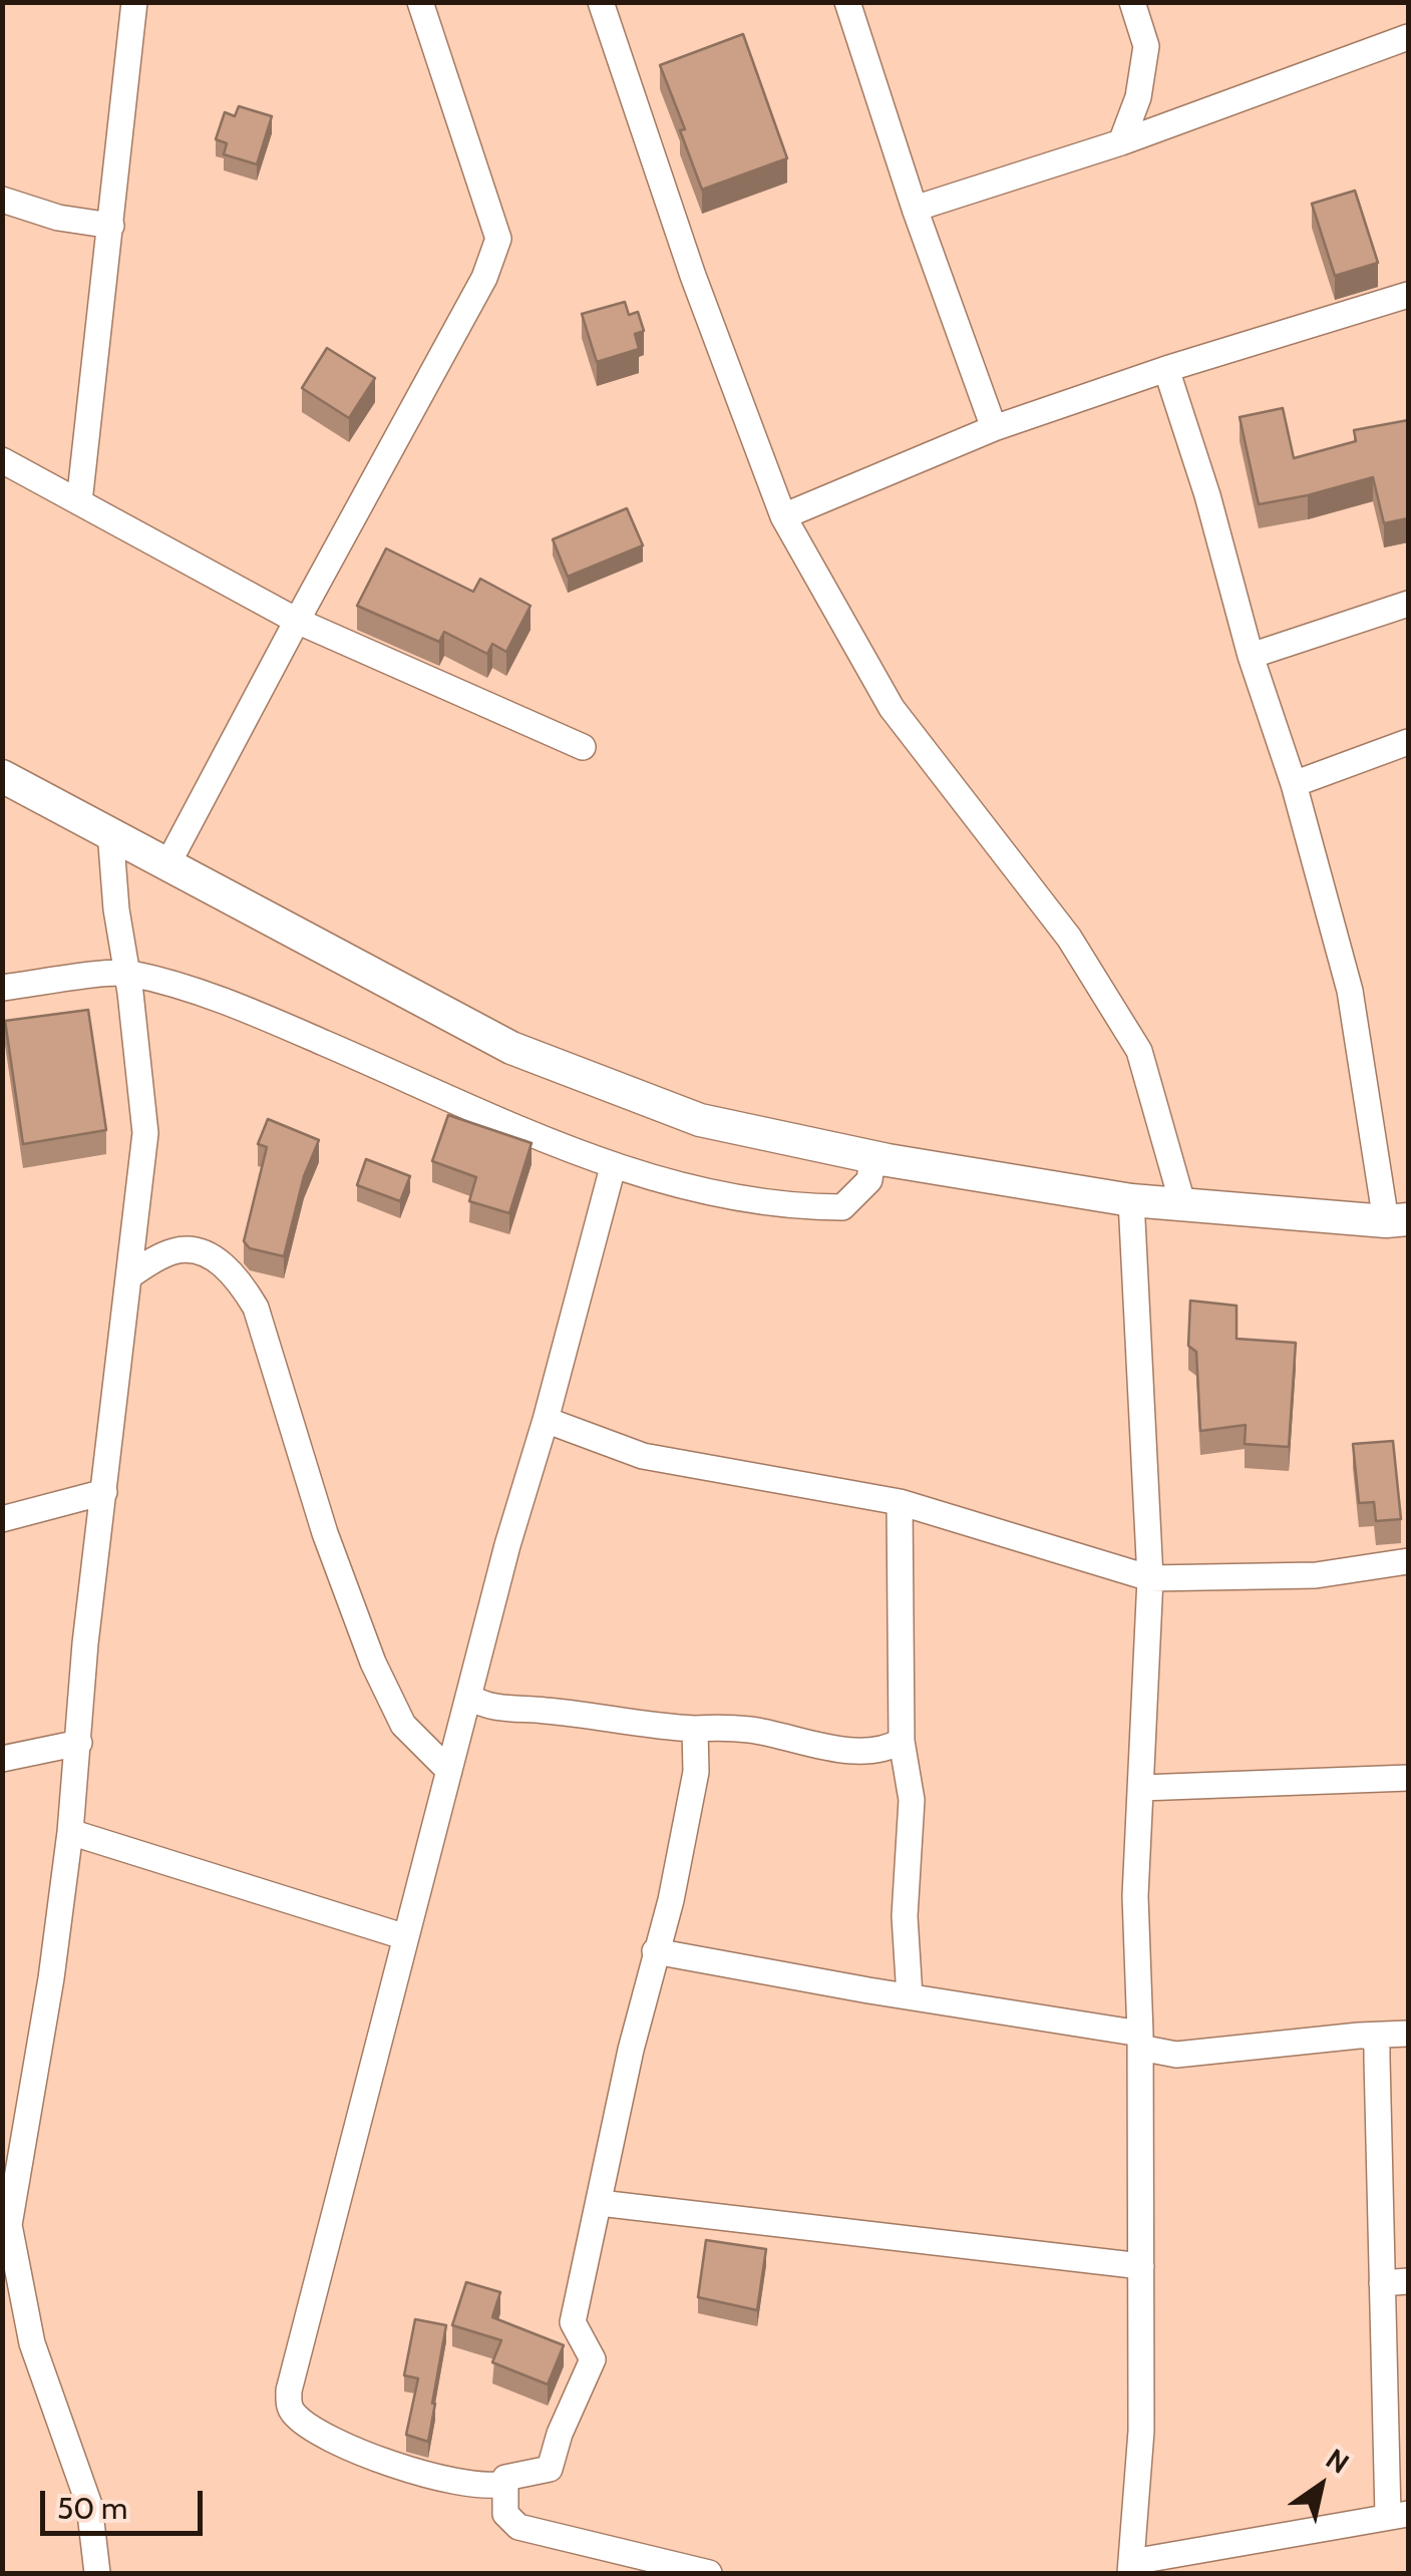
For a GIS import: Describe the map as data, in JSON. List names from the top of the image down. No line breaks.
{"scale_bar":"50 m","north":"top right"}
